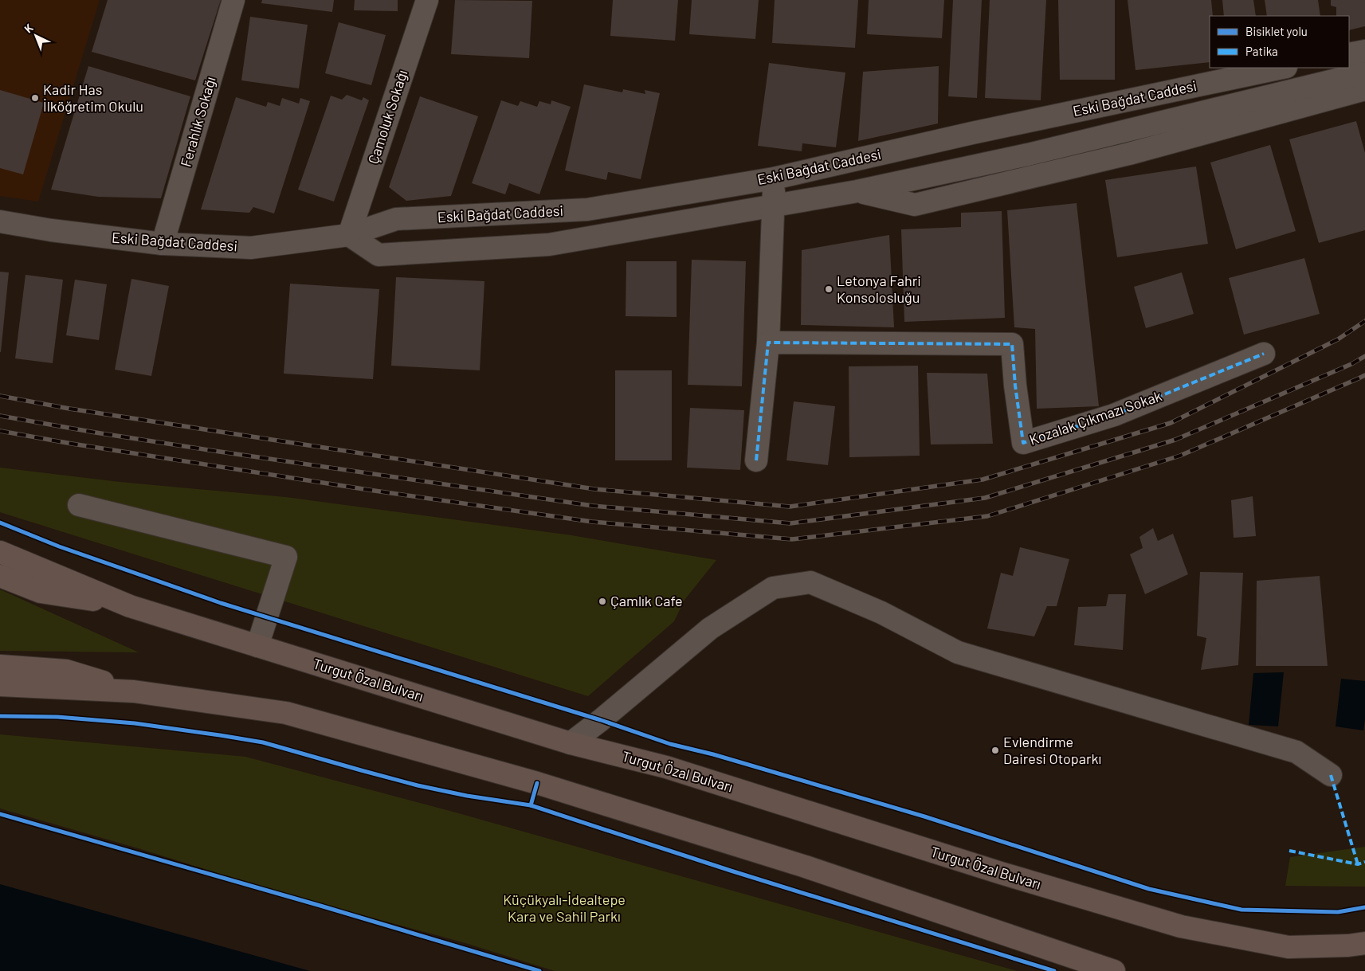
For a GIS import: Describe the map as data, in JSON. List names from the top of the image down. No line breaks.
{"streets":{"highway":["Turgut Özal Bulvarı"],"street":["Eski Bağdat Caddesi","Çamoluk Sokağı","Ferahlık Sokağı","Kozalak Çıkmazı Sokak"]},"crossings":[["Eski Bağdat Caddesi","Çamoluk Sokağı"],["Eski Bağdat Caddesi","Ferahlık Sokağı"]],"parks":["Küçükyalı-İdealtepe Kara ve Sahil Parkı"],"places":["Kadir Has İlköğretim Okulu","Letonya Fahri Konsolosluğu","Çamlık Cafe","Evlendirme Dairesi Otoparkı"],"legend":["Bisiklet yolu","Patika"],"north":"top left"}
